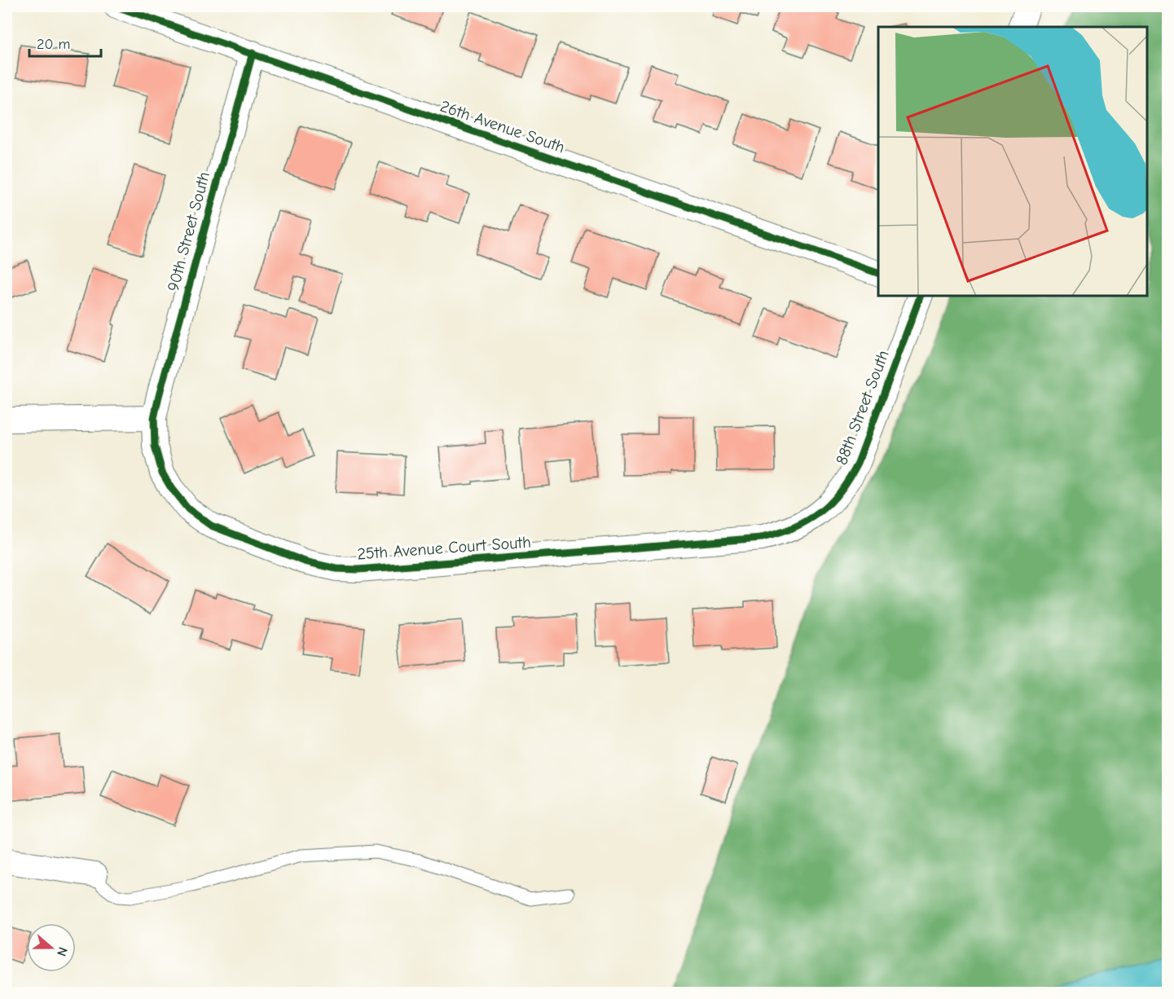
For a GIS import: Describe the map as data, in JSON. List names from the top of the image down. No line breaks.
{"streets":{"street":["26th Avenue South","90th Street South","88th Street South","25th Avenue Court South"]},"crossings":[["26th Avenue South","90th Street South"],["90th Street South","25th Avenue Court South"],["88th Street South","25th Avenue Court South"]],"scale_bar":"20 m","north":"right"}
